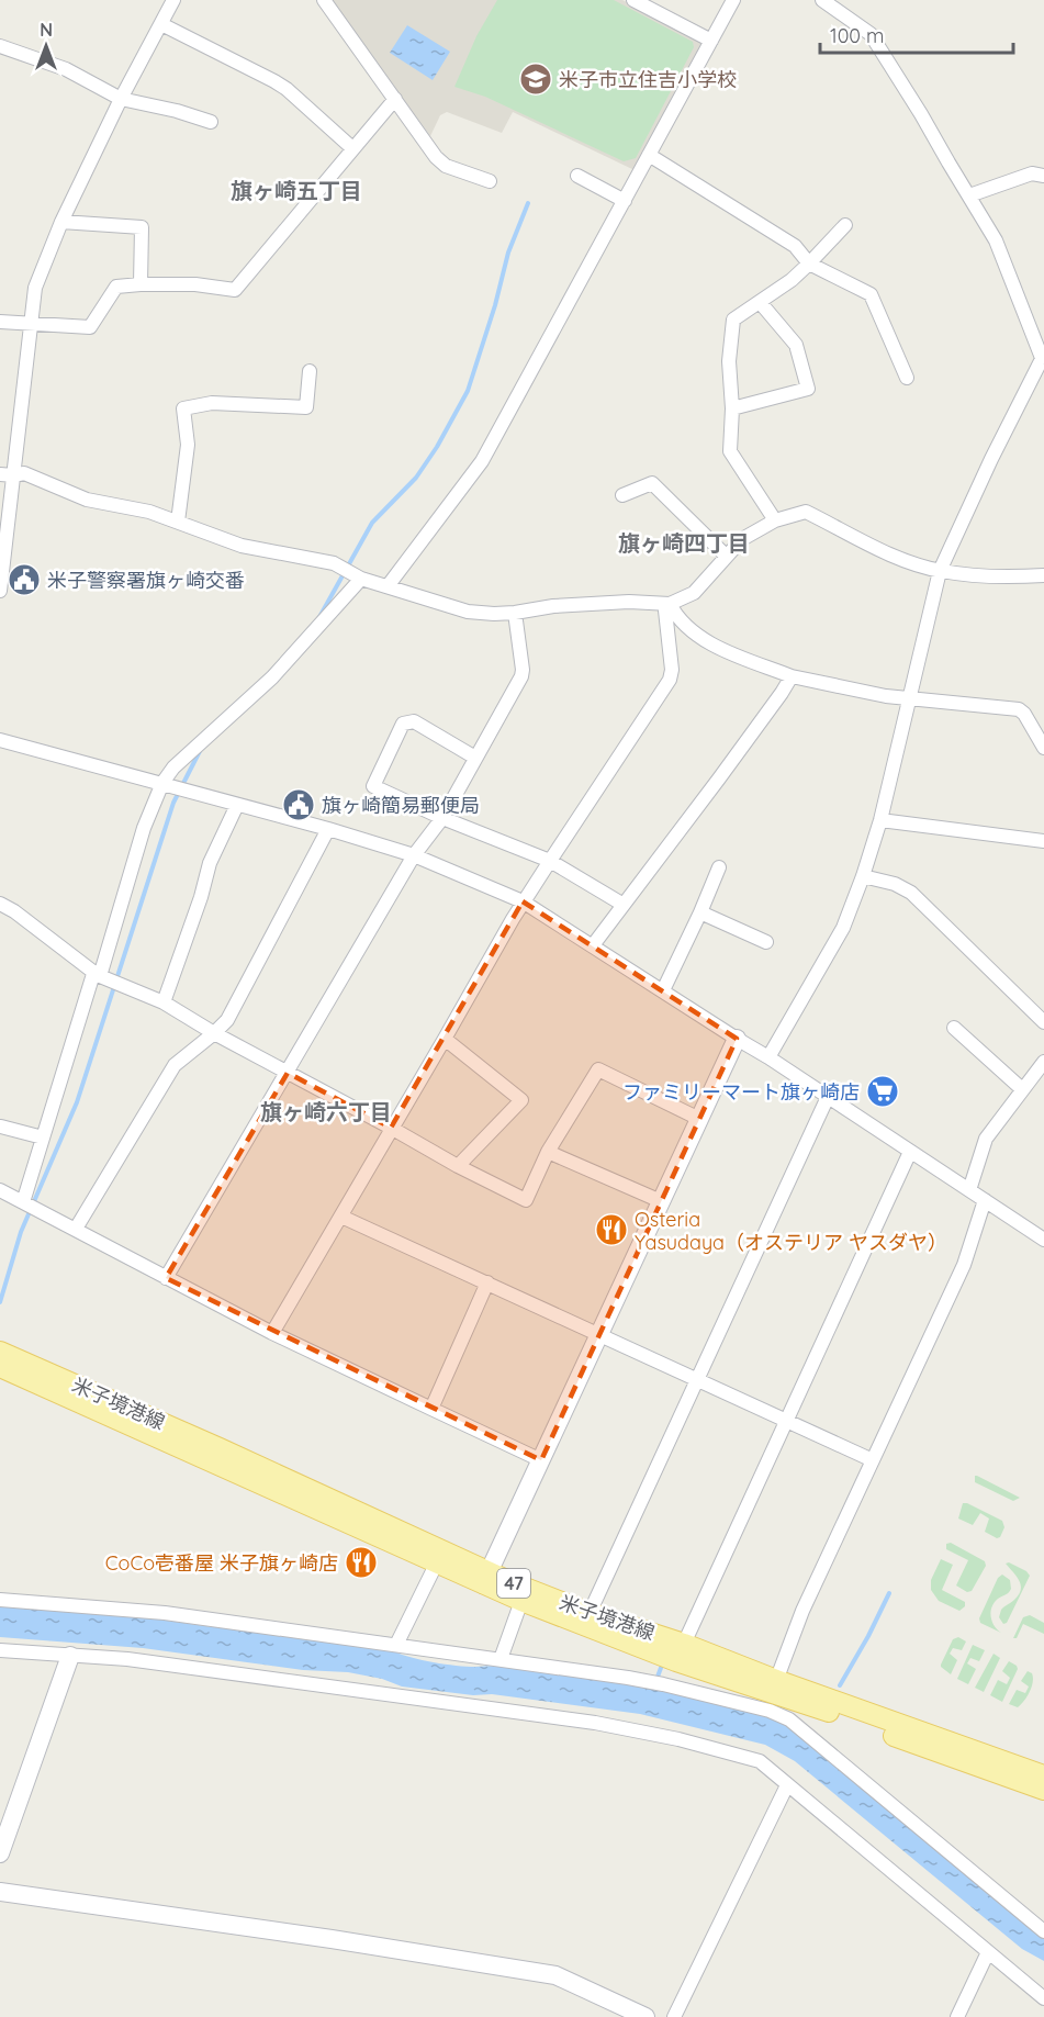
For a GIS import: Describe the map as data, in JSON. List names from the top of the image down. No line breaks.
{"streets":{"main road":["米子境港線","47"]},"districts":["旗ヶ崎五丁目","旗ヶ崎四丁目","旗ヶ崎六丁目"],"places":{"school or university":["米子市立住吉小学校"],"public building":["米子警察署旗ヶ崎交番","旗ヶ崎簡易郵便局"],"supermarket":["ファミリーマート旗ヶ崎店"],"restaurant":["Osteria Yasudaya（オステリア ヤスダヤ）","CoCo壱番屋 米子旗ヶ崎店"]},"scale_bar":"100 m","north":"top"}
